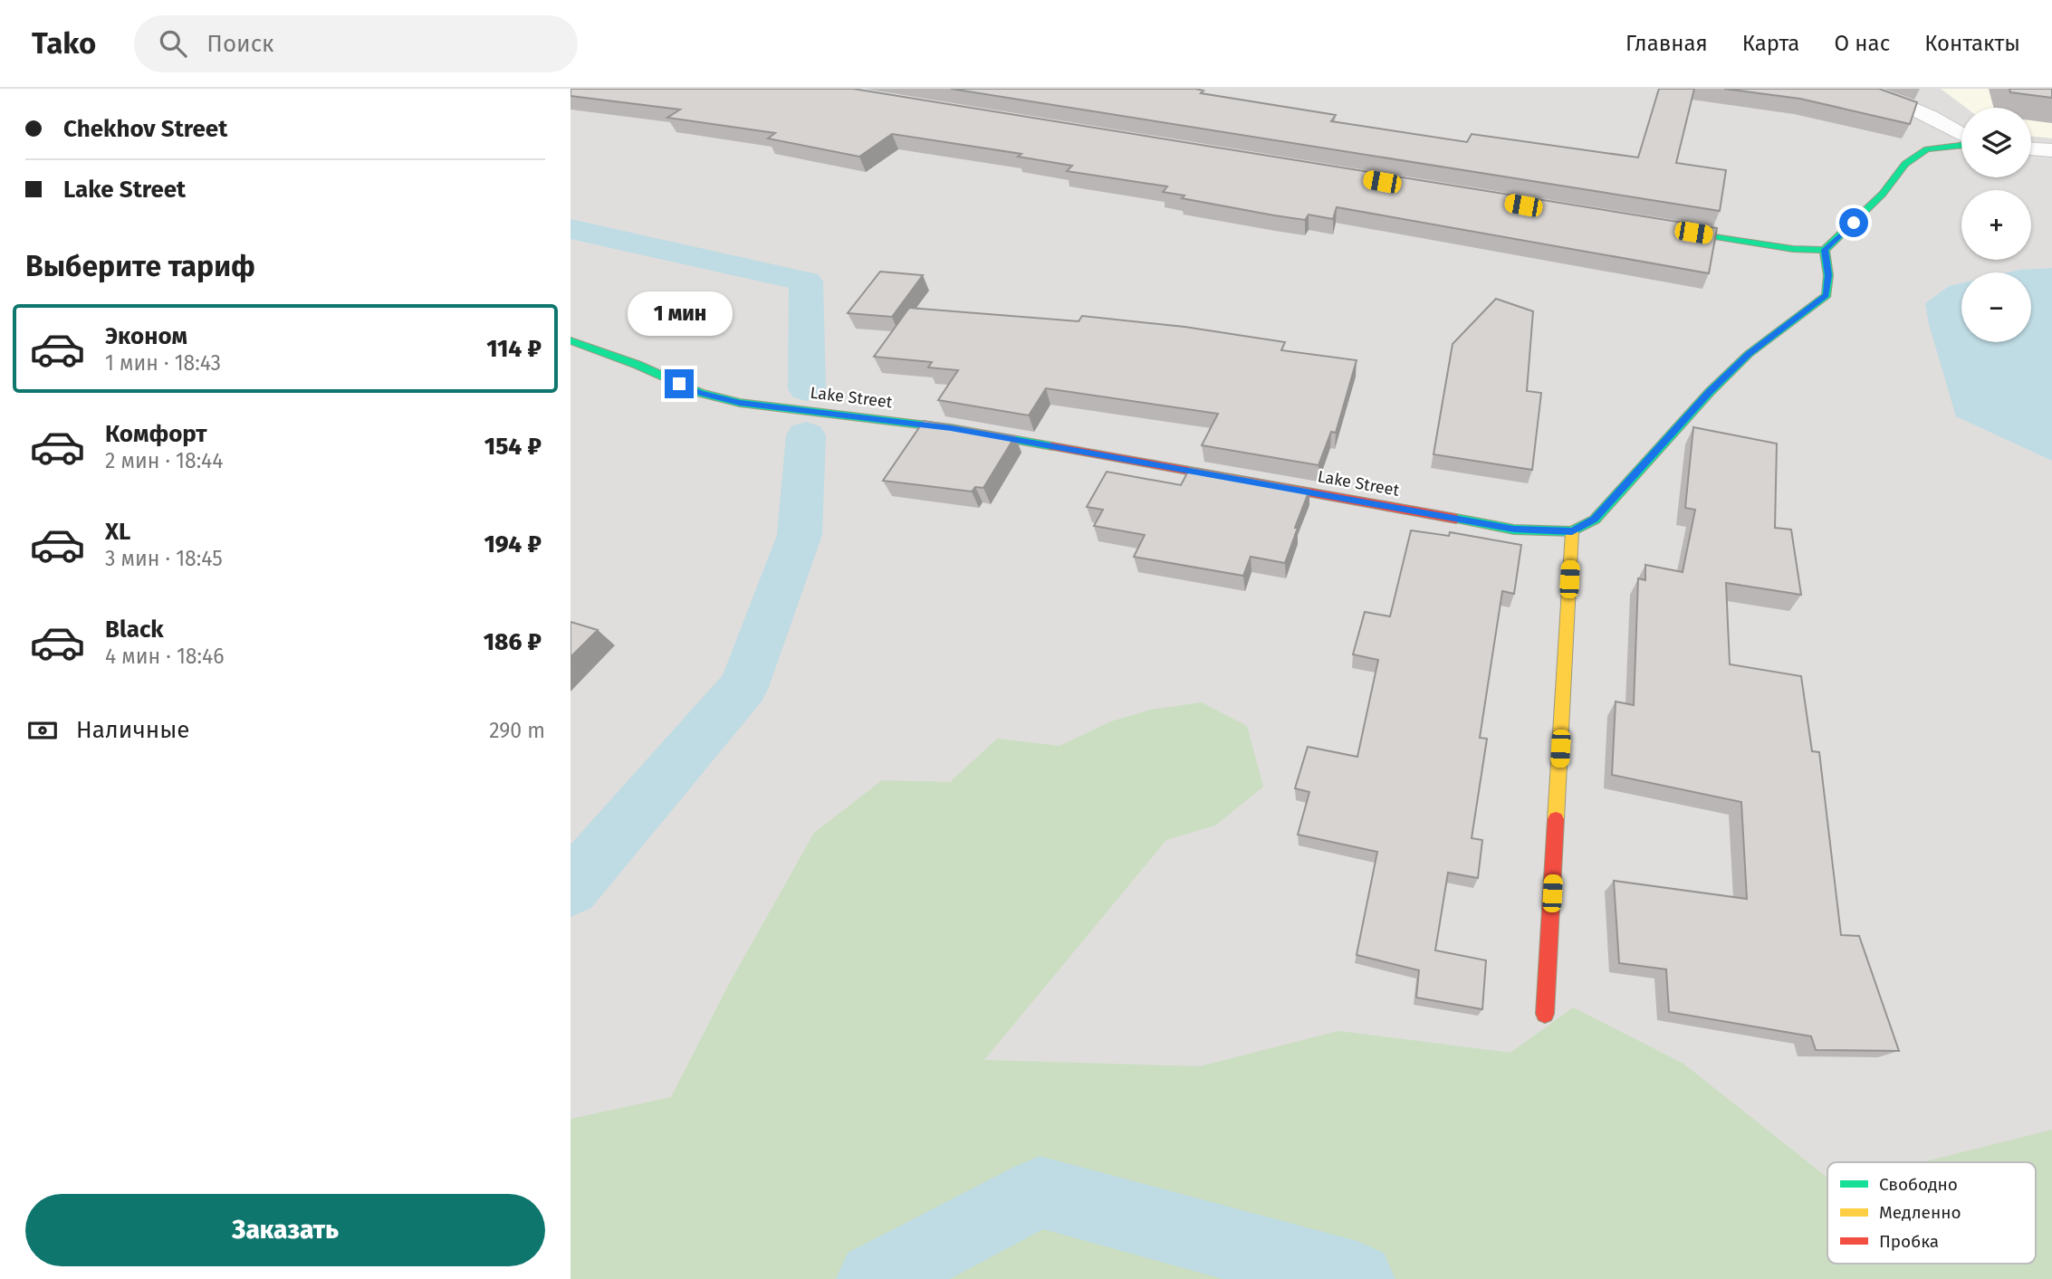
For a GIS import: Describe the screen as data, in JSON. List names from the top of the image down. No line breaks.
{"streets":{"street":["Lake Street"]},"legend":["Свободно","Медленно","Пробка"],"page":{"header":"Tako","search":"Поиск","nav":["Главная","Карта","О нас","Контакты"],"banner":["Chekhov Street","Lake Street"],"map_buttons":["+","−"],"heading":"Выберите тариф","bubble":"1 мин","list":[{"name":"Эконом","note":"1 мин · 18:43","value":"114 ₽"},{"name":"Комфорт","note":"2 мин · 18:44","value":"154 ₽"},{"name":"XL","note":"3 мин · 18:45","value":"194 ₽"},{"name":"Black","note":"4 мин · 18:46","value":"186 ₽"}],"pay":["Наличные","290 m"],"buttons":"Заказать"}}
